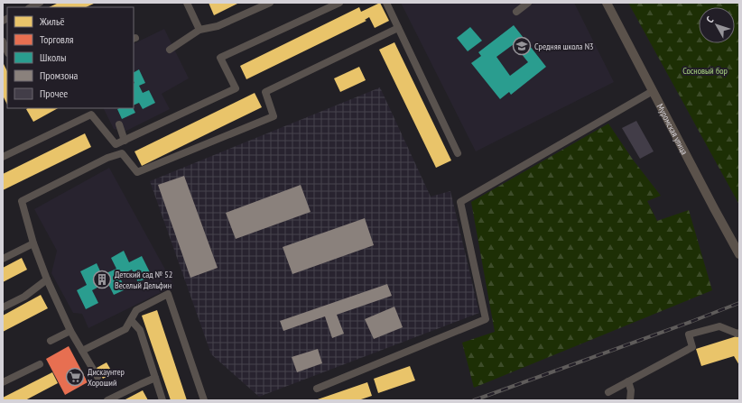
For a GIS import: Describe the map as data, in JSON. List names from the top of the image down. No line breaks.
{"streets":{"main road":["Муромская улица"]},"parks":["Сосновый бор"],"places":{"school or university":["Средняя школа N3"],"building":["Детский сад № 52 Веселый Дельфин"],"supermarket":["Дискаунтер Хороший"]},"legend":["Жильё","Торговля","Школы","Промзона","Прочее"],"north":"top left"}
